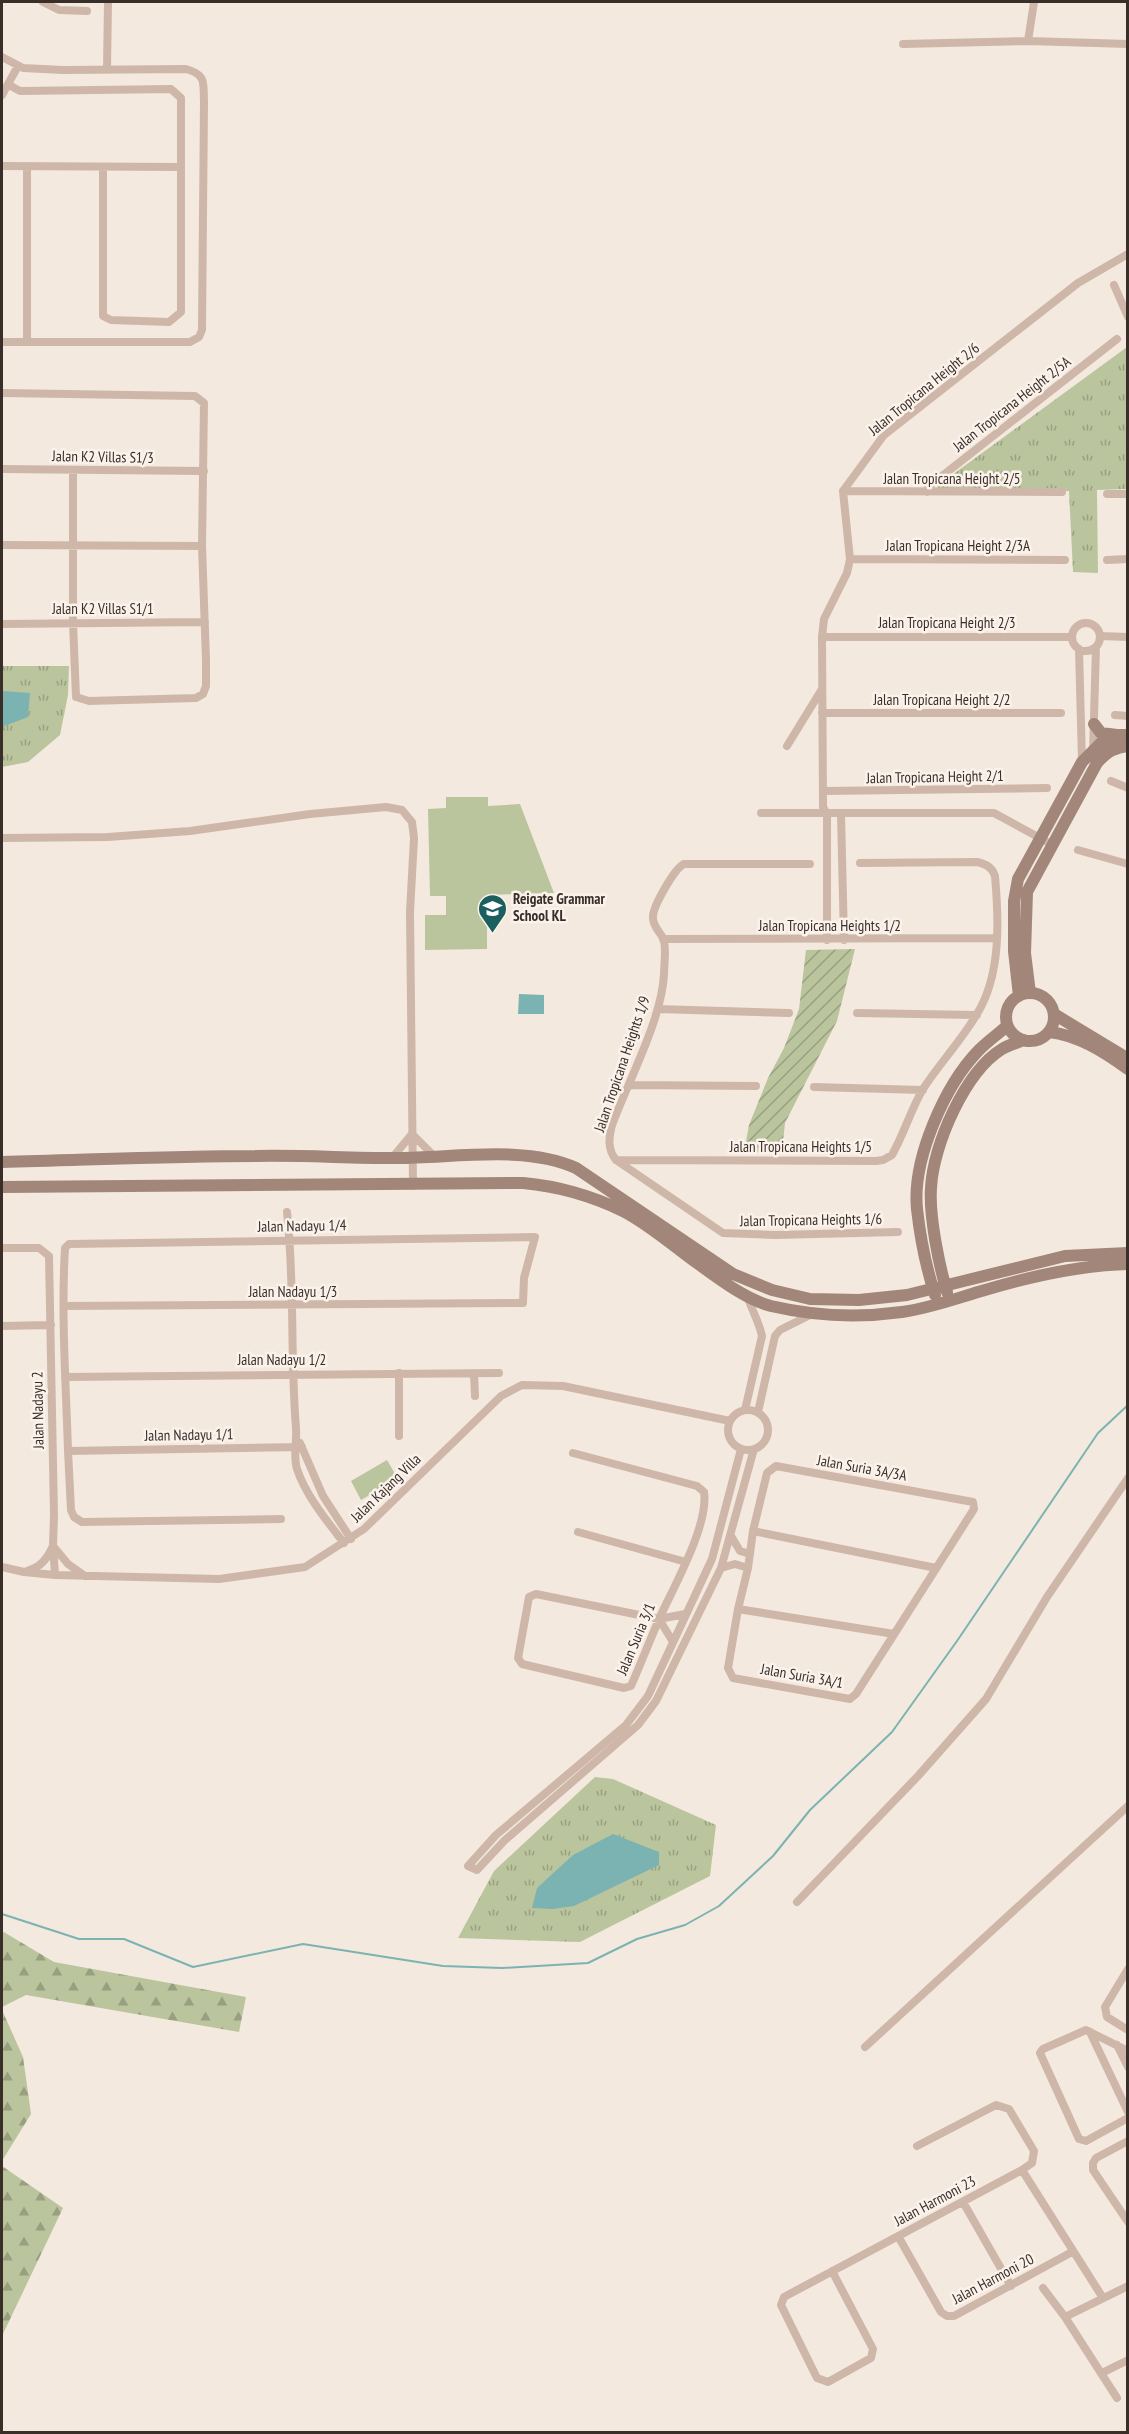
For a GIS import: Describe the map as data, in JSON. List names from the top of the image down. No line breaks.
{"streets":{"street":["Jalan Tropicana Height 2/6","Jalan Tropicana Height 2/5A","Jalan K2 Villas S1/3","Jalan Tropicana Height 2/5","Jalan Tropicana Height 2/3A","Jalan K2 Villas S1/1","Jalan Tropicana Height 2/3","Jalan Tropicana Height 2/2","Jalan Tropicana Height 2/1","Jalan Tropicana Heights 1/2","Jalan Tropicana Heights 1/9","Jalan Tropicana Heights 1/5","Jalan Tropicana Heights 1/6","Jalan Nadayu 1/4","Jalan Nadayu 1/3","Jalan Nadayu 1/2","Jalan Nadayu 2","Jalan Nadayu 1/1","Jalan Suria 3A/3A","Jalan Kajang Villa","Jalan Suria 3/1","Jalan Suria 3A/1","Jalan Harmoni 23","Jalan Harmoni 20"]},"crossings":[["Jalan Tropicana Height 2/6","Jalan Tropicana Height 2/5"],["Jalan Tropicana Height 2/5A","Jalan Tropicana Height 2/5"],["Jalan Tropicana Heights 1/2","Jalan Tropicana Heights 1/9"],["Jalan Tropicana Heights 1/2","Jalan Tropicana Heights 1/5"],["Jalan Tropicana Heights 1/9","Jalan Tropicana Heights 1/5"],["Jalan Tropicana Heights 1/9","Jalan Tropicana Heights 1/6"],["Jalan Tropicana Heights 1/5","Jalan Tropicana Heights 1/6"],["Jalan Nadayu 1/4","Jalan Nadayu 1/3"],["Jalan Nadayu 2","Jalan Kajang Villa"],["Jalan Suria 3A/3A","Jalan Suria 3A/1"],["Jalan Harmoni 23","Jalan Harmoni 20"]],"places":{"school or university":["Reigate Grammar School KL"]}}
